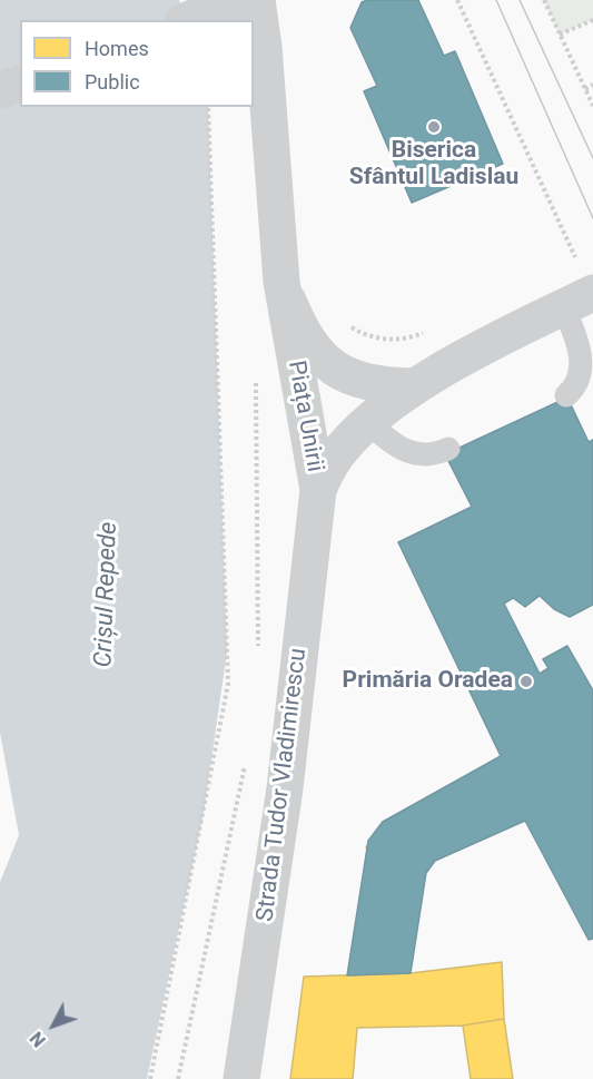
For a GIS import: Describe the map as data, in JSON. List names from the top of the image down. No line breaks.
{"streets":{"street":["Piața Unirii","Strada Tudor Vladimirescu"]},"crossings":[["Piața Unirii","Strada Tudor Vladimirescu"]],"water":["Crișul Repede"],"places":["Biserica Sfântul Ladislau","Primăria Oradea"],"legend":["Homes","Public"],"north":"bottom left"}
